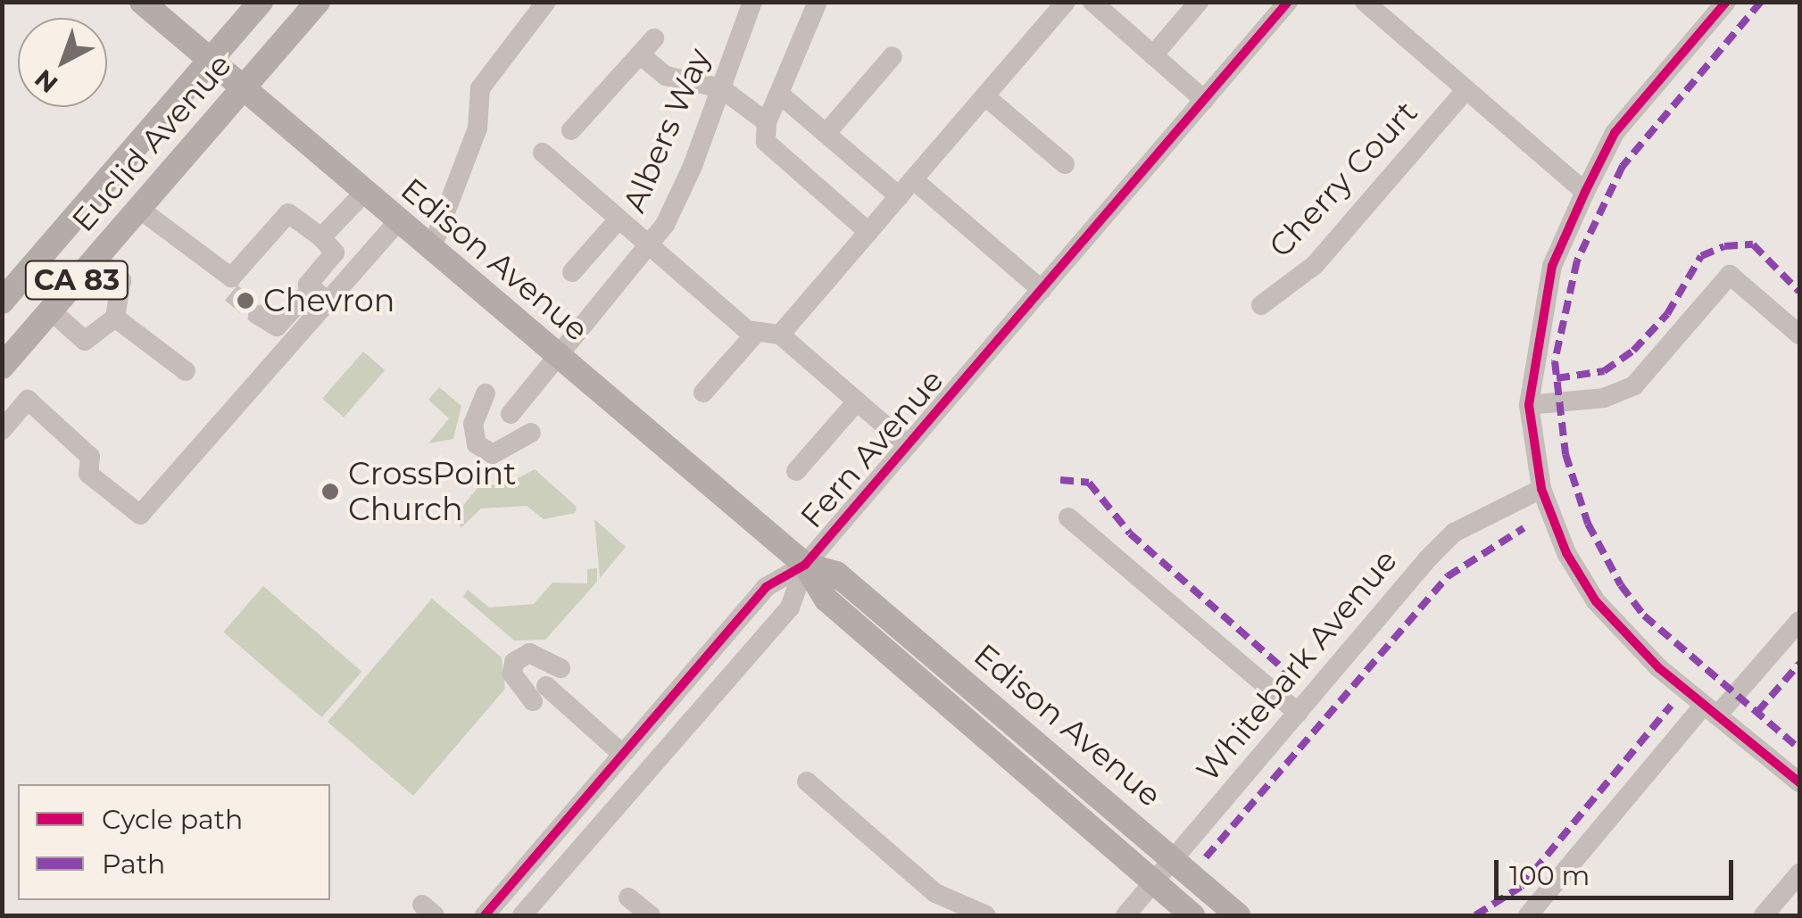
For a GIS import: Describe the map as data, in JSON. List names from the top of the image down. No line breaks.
{"streets":{"main road":["Euclid Avenue","Edison Avenue","CA 83"],"street":["Albers Way","Cherry Court","Fern Avenue","Whitebark Avenue"]},"crossings":[["Albers Way","Edison Avenue"],["Euclid Avenue","Edison Avenue"],["Edison Avenue","Fern Avenue"],["Edison Avenue","Whitebark Avenue"]],"places":["Chevron","CrossPoint Church"],"legend":["Cycle path","Path"],"scale_bar":"100 m","north":"bottom left"}
